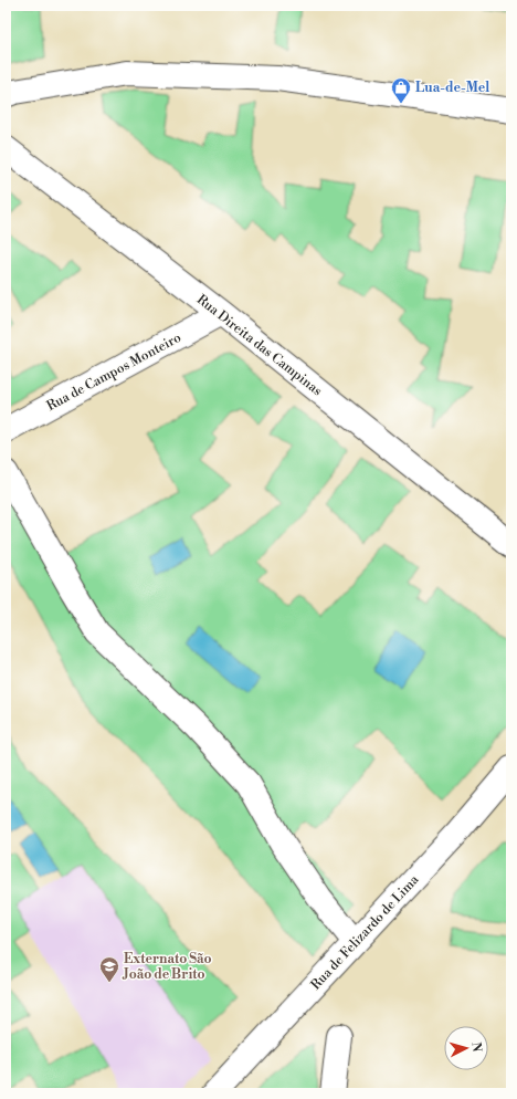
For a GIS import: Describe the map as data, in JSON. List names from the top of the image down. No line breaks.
{"streets":{"street":["Rua Direita das Campinas","Rua de Campos Monteiro","Rua de Felizardo de Lima"]},"crossings":[["Rua Direita das Campinas","Rua de Campos Monteiro"]],"places":{"shop":["Lua-de-Mel"],"school or university":["Externato São João de Brito"]},"north":"right"}
